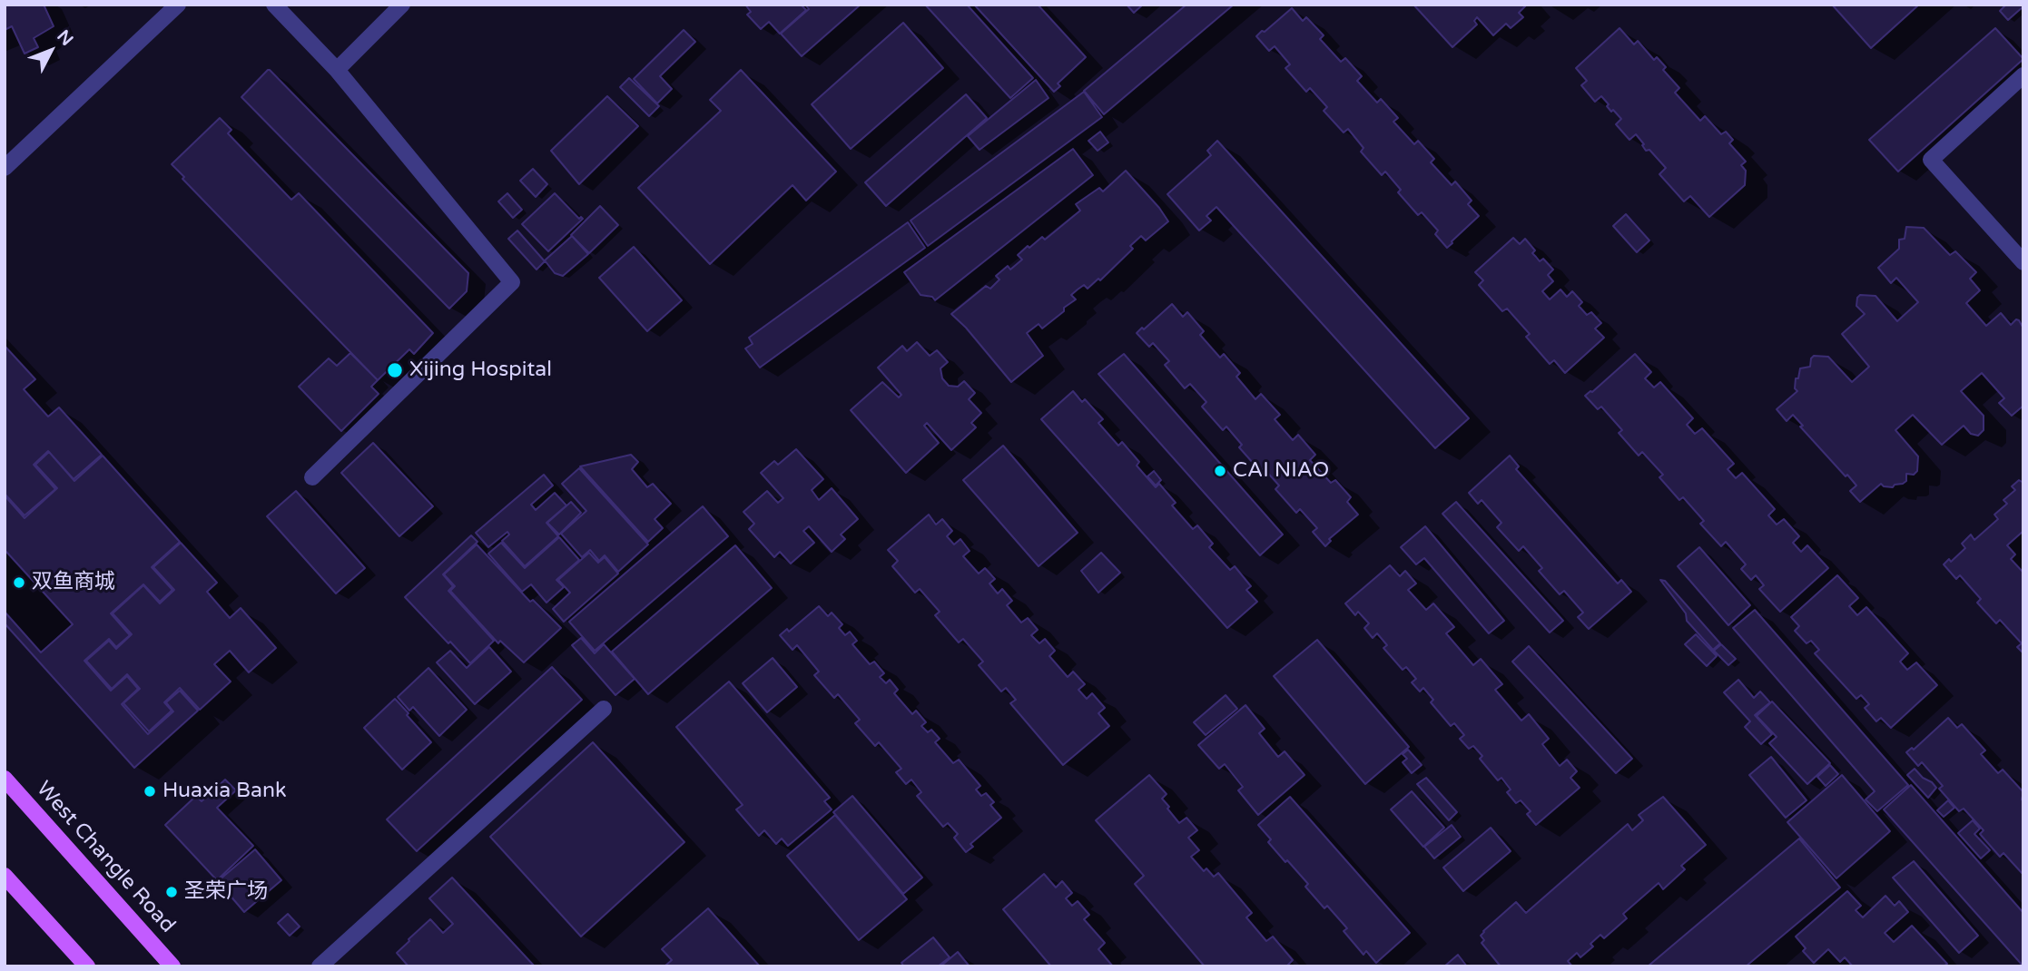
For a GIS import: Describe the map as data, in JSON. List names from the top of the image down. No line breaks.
{"streets":{"main road":["West Changle Road"]},"places":["Xijing Hospital","CAI NIAO","双鱼商城","Huaxia Bank","圣荣广场"],"north":"top right"}
